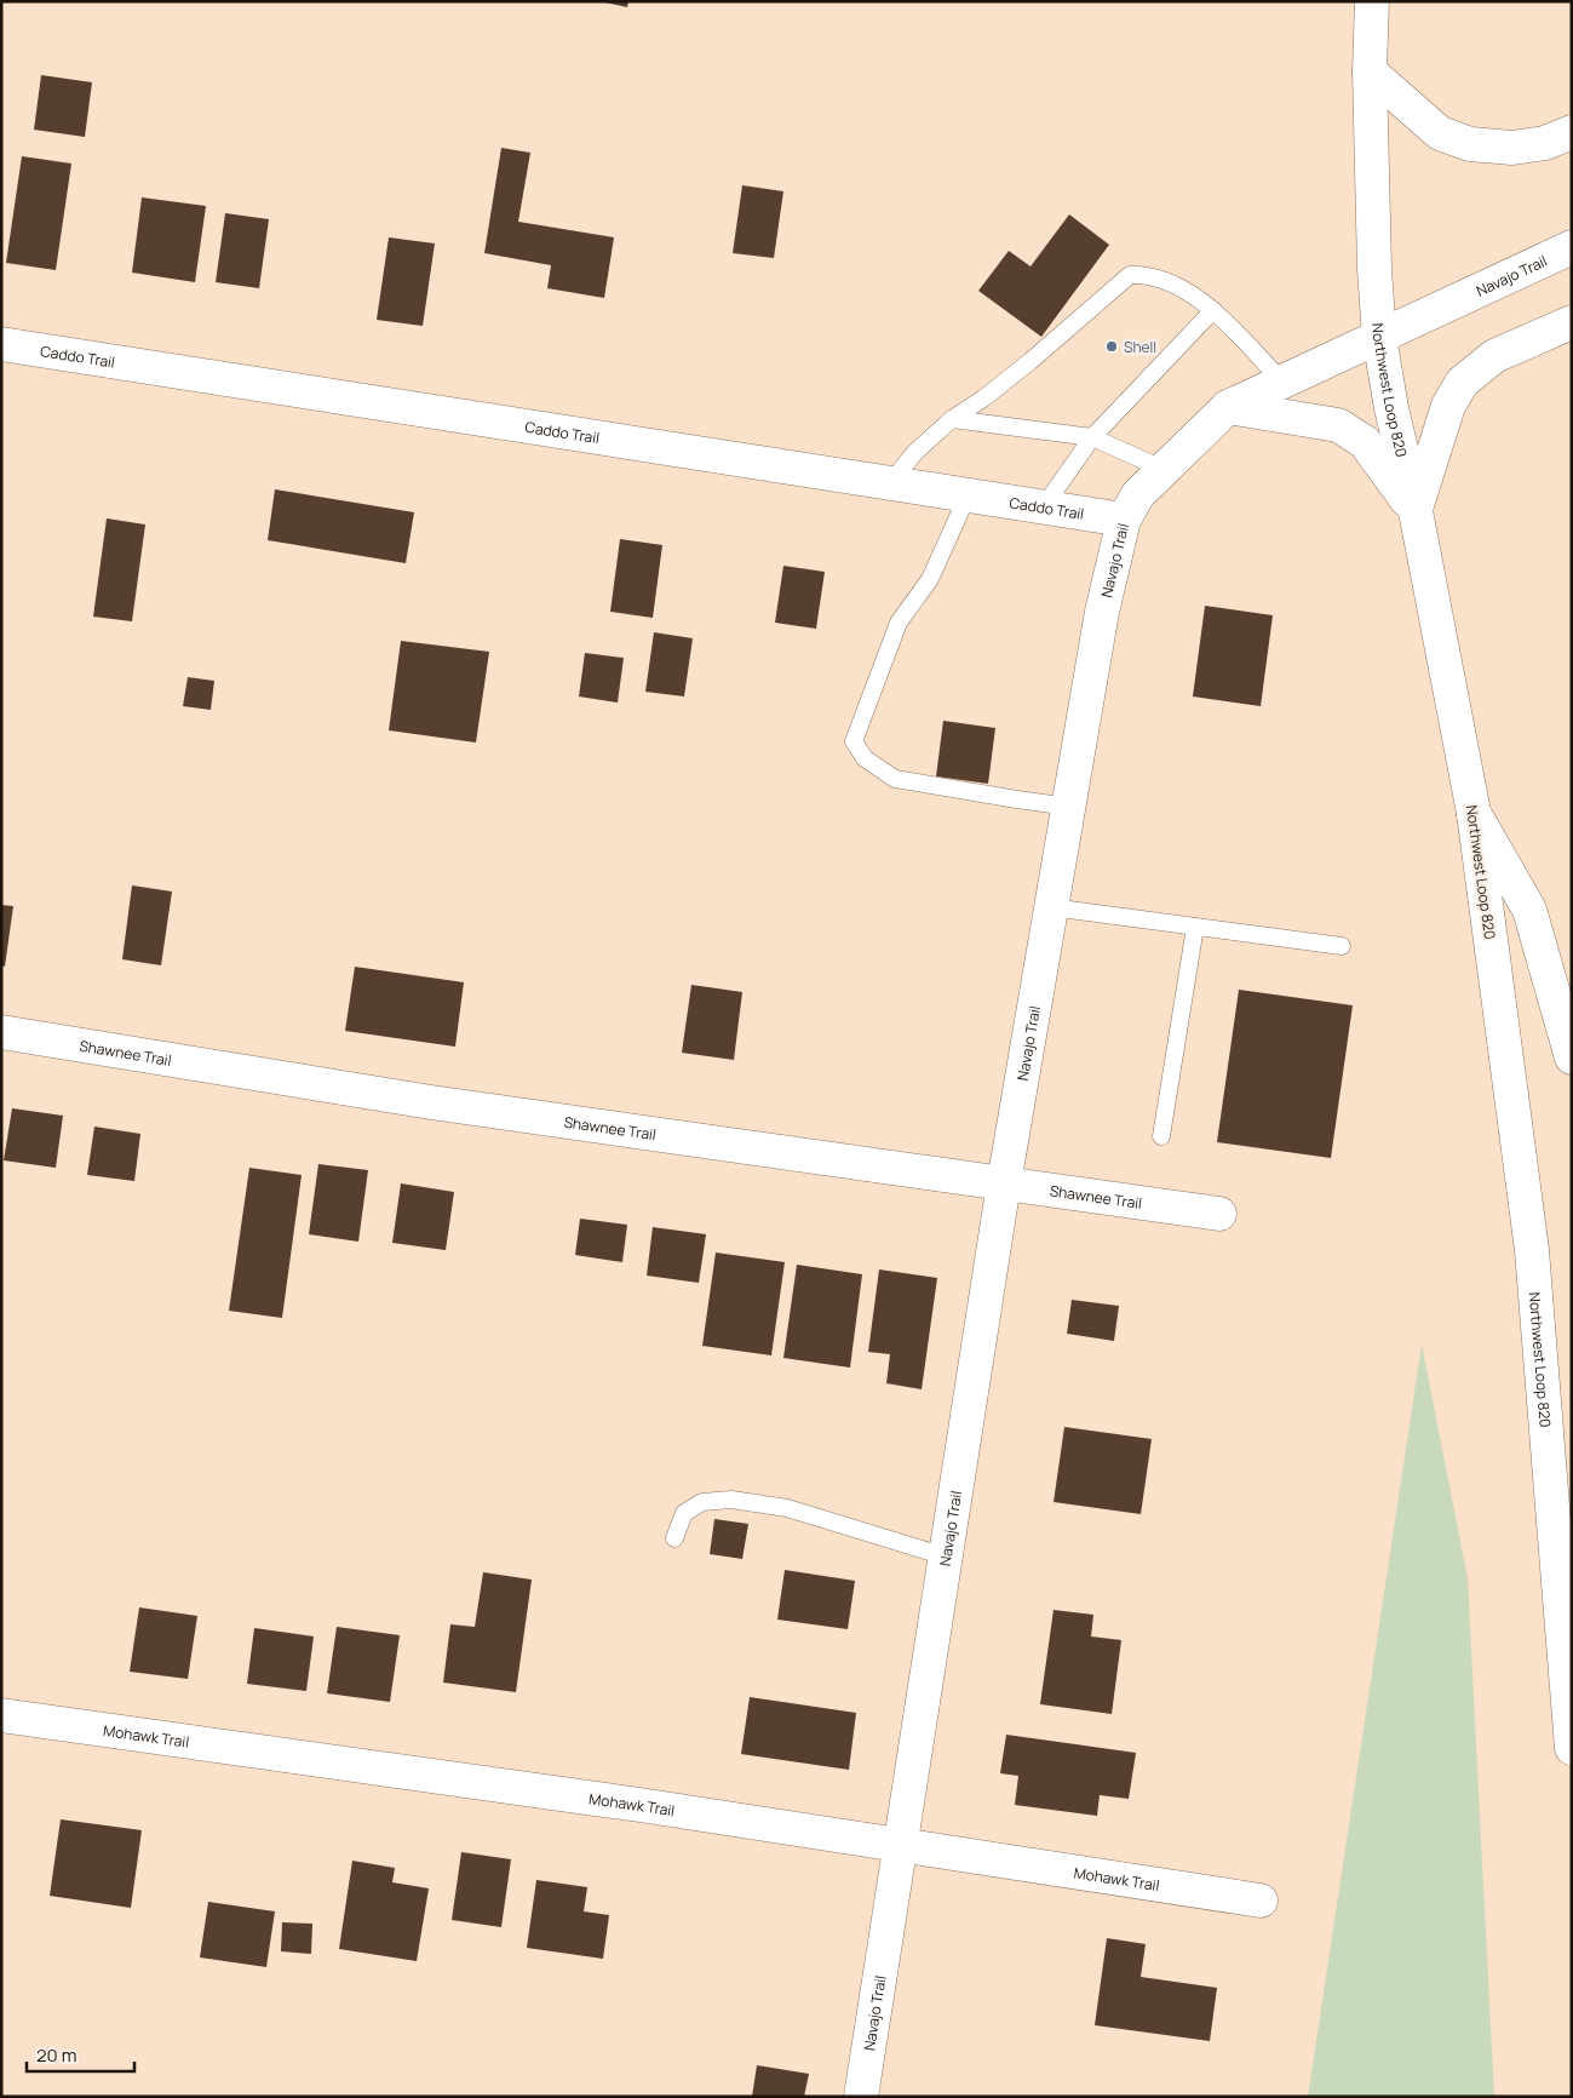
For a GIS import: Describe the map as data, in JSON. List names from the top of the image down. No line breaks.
{"streets":{"main road":["Navajo Trail","Caddo Trail","Northwest Loop 820","Shawnee Trail","Mohawk Trail"]},"crossings":[["Navajo Trail","Caddo Trail"],["Navajo Trail","Northwest Loop 820"],["Navajo Trail","Shawnee Trail"],["Navajo Trail","Mohawk Trail"]],"places":["Shell"],"scale_bar":"20 m"}
